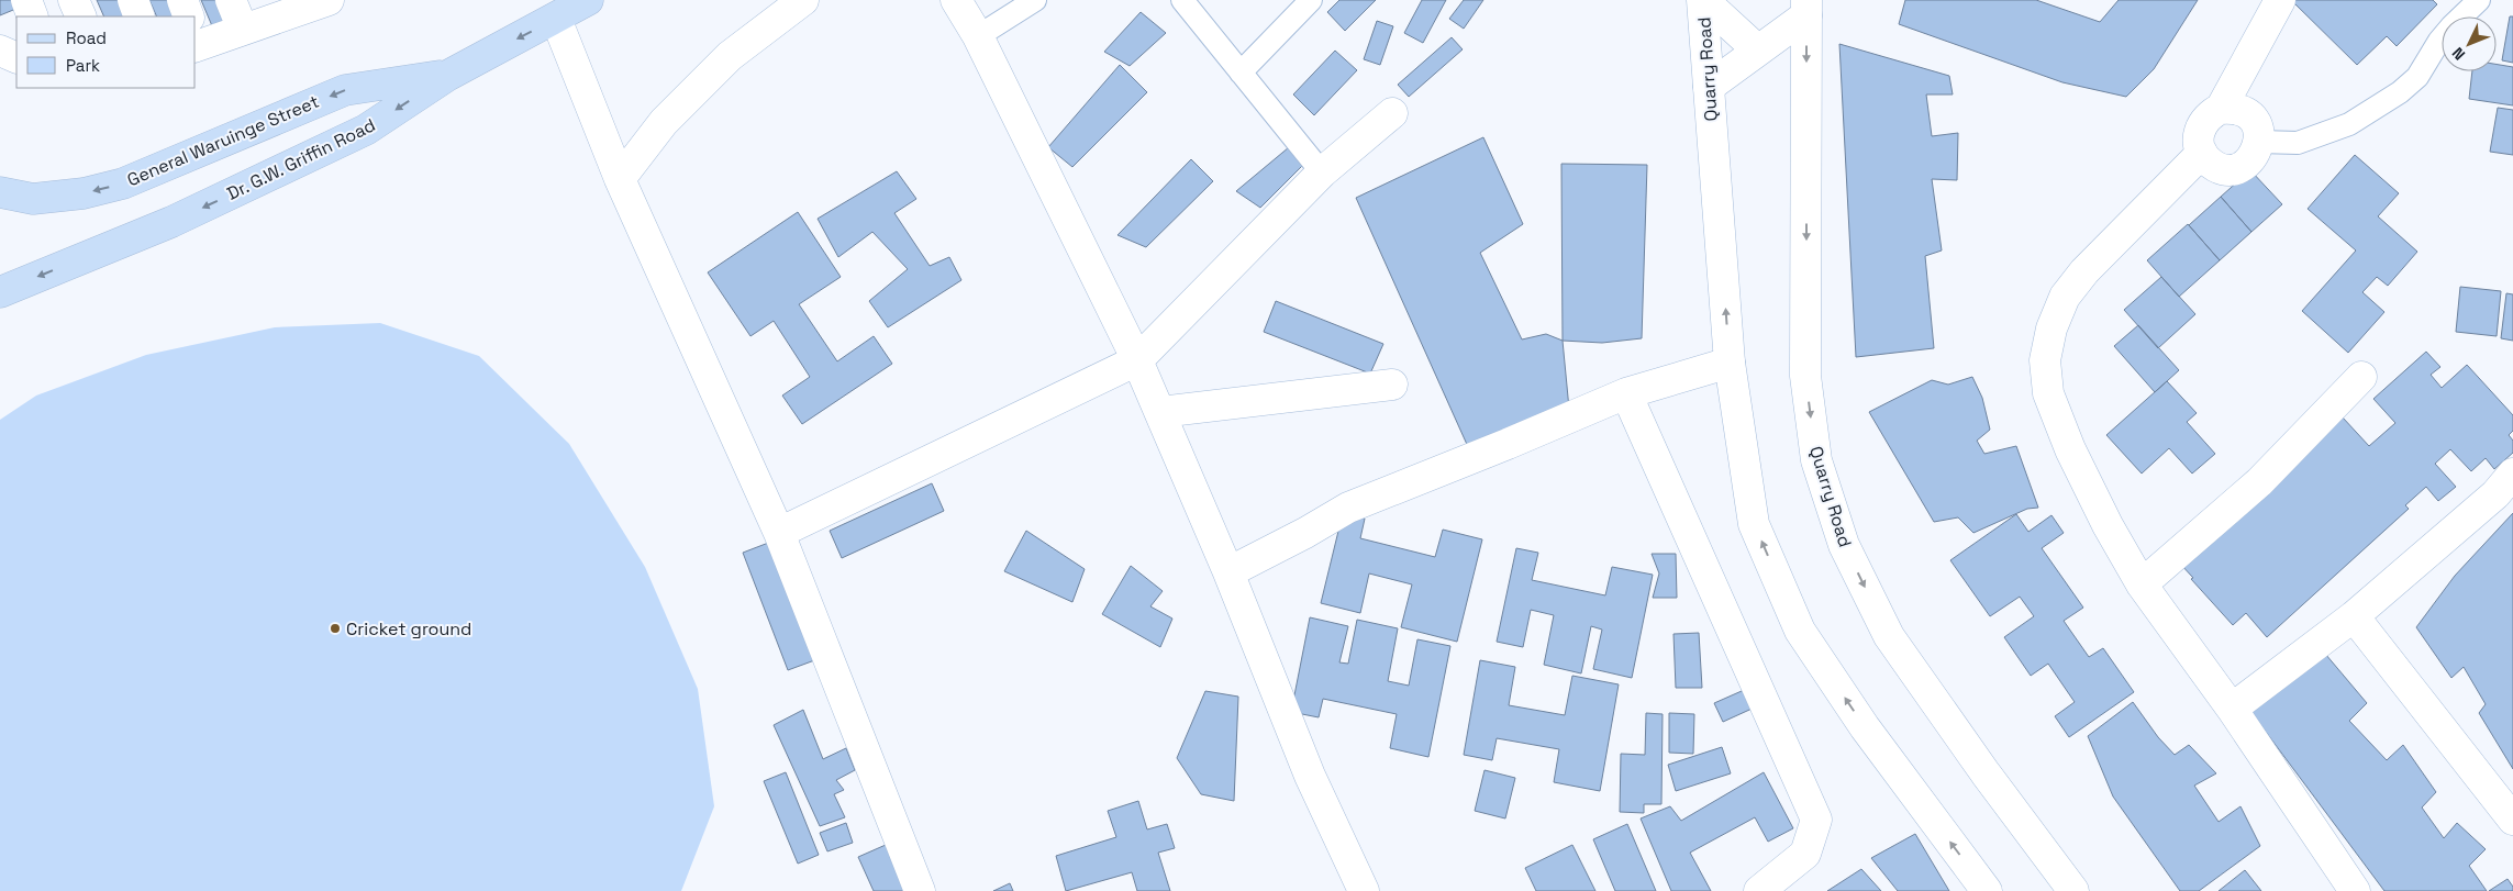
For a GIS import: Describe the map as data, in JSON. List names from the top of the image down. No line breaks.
{"streets":{"main road":["General Waruinge Street","Dr. G.W. Griffin Road"],"street":["Quarry Road"]},"crossings":[["General Waruinge Street","Dr. G.W. Griffin Road"]],"one_way":["General Waruinge Street","Dr. G.W. Griffin Road"],"places":["Cricket ground"],"legend":["Road","Park"],"north":"bottom left"}
